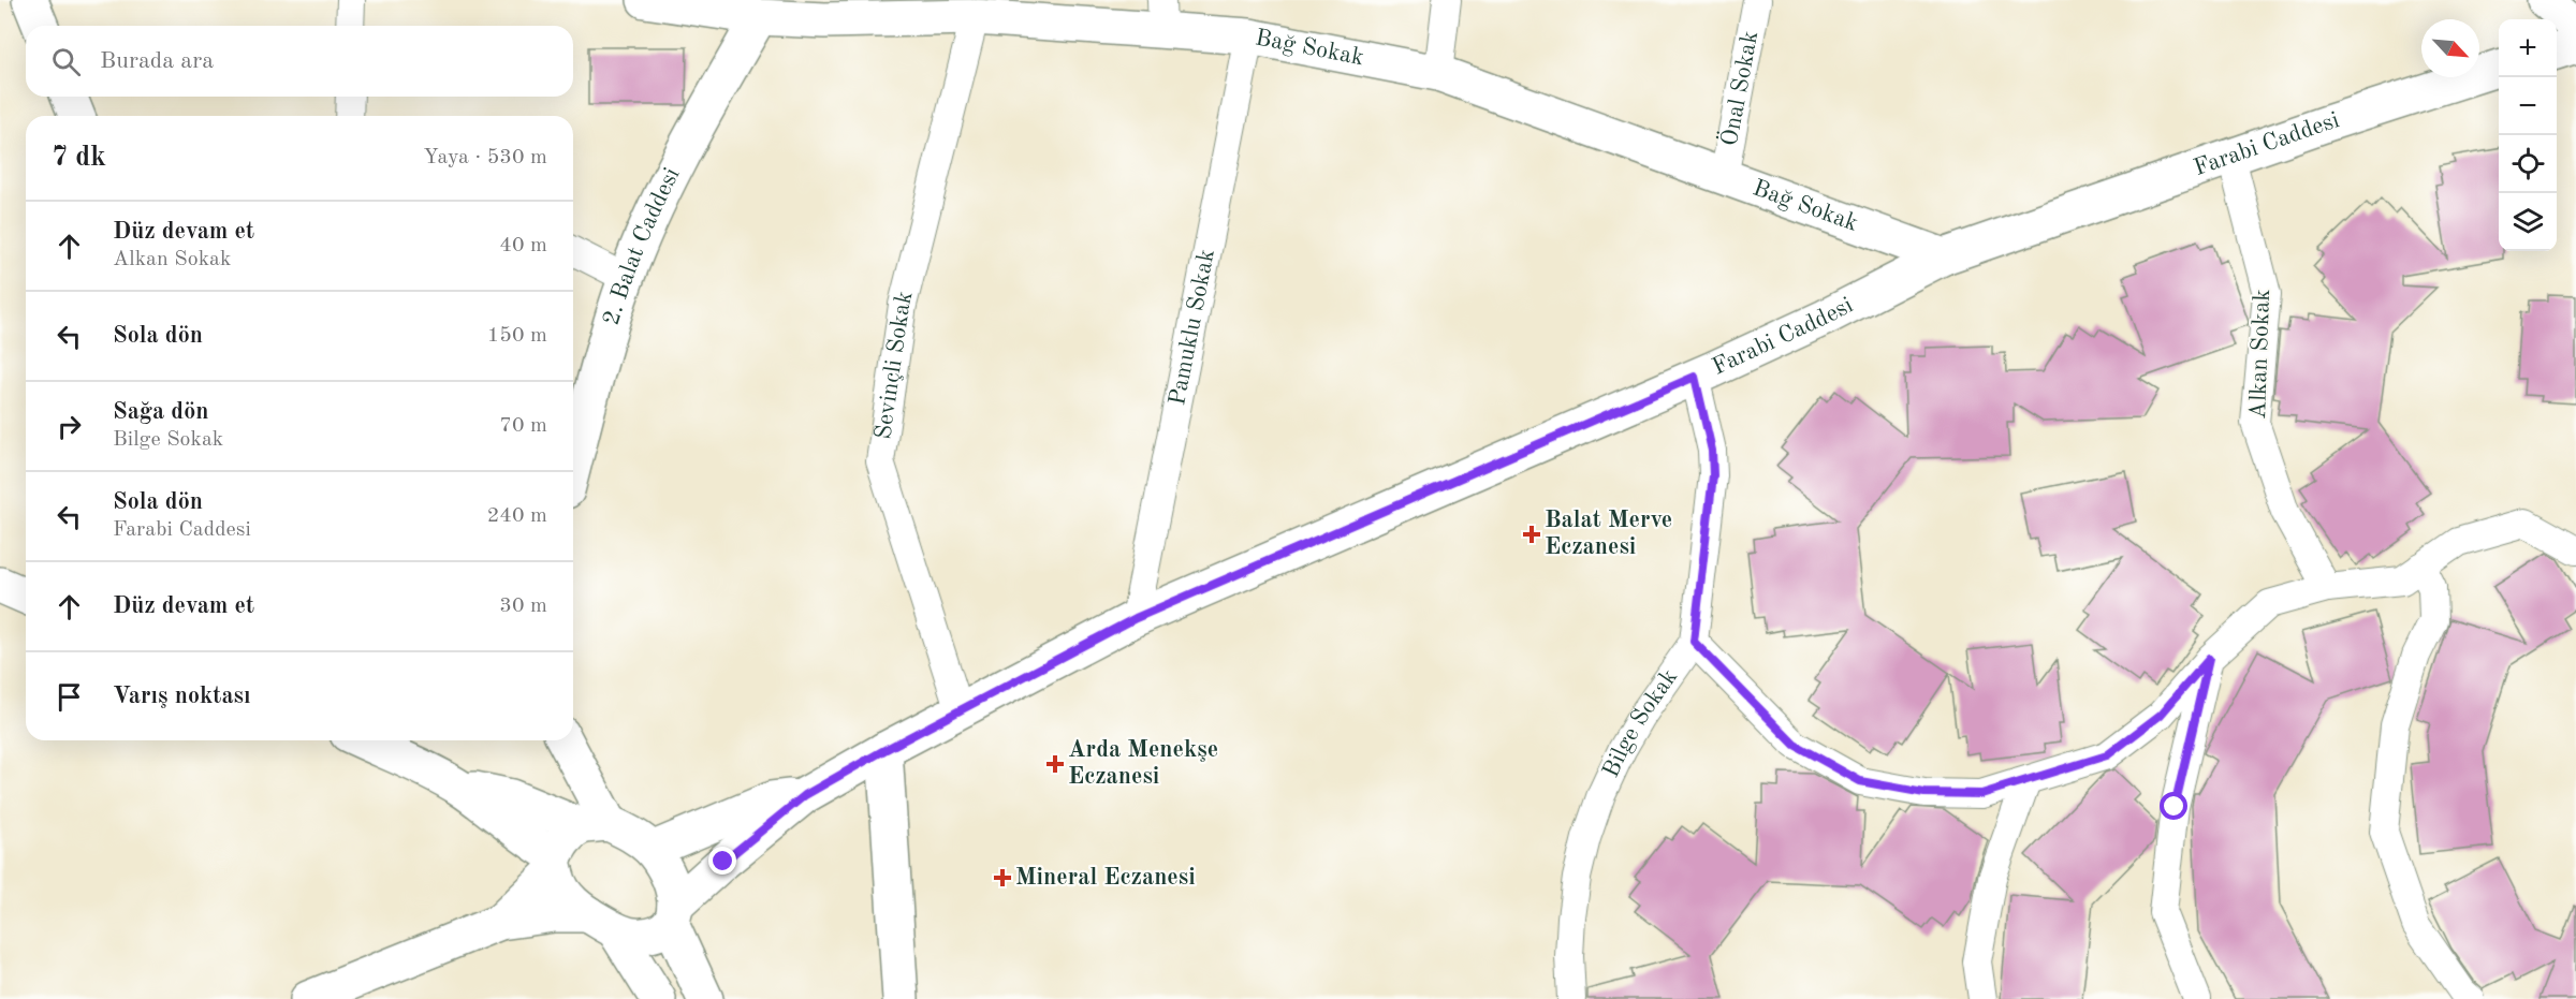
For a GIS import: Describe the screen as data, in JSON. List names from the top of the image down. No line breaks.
{"streets":{"main road":["Bağ Sokak","Farabi Caddesi","2. Balat Caddesi"],"street":["Önal Sokak","Pamuklu Sokak","Alkan Sokak","Sevinçli Sokak","Bilge Sokak"]},"crossings":[["Bağ Sokak","Önal Sokak"],["Bağ Sokak","Farabi Caddesi"],["Bağ Sokak","2. Balat Caddesi"],["Bağ Sokak","Pamuklu Sokak"],["Bağ Sokak","Sevinçli Sokak"],["Farabi Caddesi","Pamuklu Sokak"],["Farabi Caddesi","Alkan Sokak"],["Farabi Caddesi","Sevinçli Sokak"],["Farabi Caddesi","Bilge Sokak"]],"places":{"health":["Balat Merve Eczanesi","Arda Menekşe Eczanesi","Mineral Eczanesi"]},"north":"bottom right","page":{"map_buttons":["+","−"],"search":"Burada ara","heading":["7 dk","Yaya · 530 m"],"list":[["Düz devam et","Alkan Sokak","40 m"],["Sola dön","150 m"],["Sağa dön","Bilge Sokak","70 m"],["Sola dön","Farabi Caddesi","240 m"],["Düz devam et","30 m"],"Varış noktası"]}}
